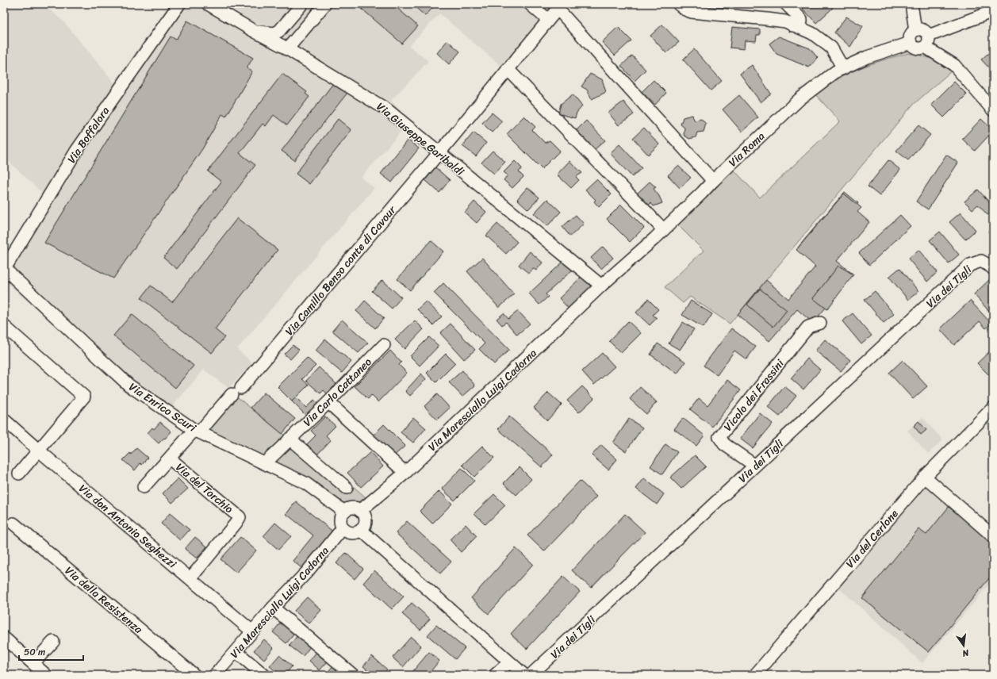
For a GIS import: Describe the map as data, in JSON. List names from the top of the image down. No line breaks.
{"streets":{"street":["Via Boffalora","Via Giuseppe Garibaldi","Via Roma","Via Camillo Benso conte di Cavour","Via dei Tigli","Via Carlo Cattaneo","Vicolo dei Frassini","Via Maresciallo Luigi Cadorna","Via Enrico Scuri","Via del Torchio","Via don Antonio Seghezzi","Via del Cerlone","Via della Resistenza"]},"crossings":[["Via Boffalora","Via Enrico Scuri"],["Via Giuseppe Garibaldi","Via Roma"],["Via Giuseppe Garibaldi","Via Camillo Benso conte di Cavour"],["Via Giuseppe Garibaldi","Via Maresciallo Luigi Cadorna"],["Via Roma","Via Maresciallo Luigi Cadorna"],["Via Camillo Benso conte di Cavour","Via Enrico Scuri"],["Via Camillo Benso conte di Cavour","Via del Torchio"],["Via dei Tigli","Vicolo dei Frassini"],["Via Carlo Cattaneo","Via Enrico Scuri"],["Via Maresciallo Luigi Cadorna","Via Enrico Scuri"],["Via Maresciallo Luigi Cadorna","Via don Antonio Seghezzi"],["Via Enrico Scuri","Via del Torchio"],["Via del Torchio","Via don Antonio Seghezzi"]],"scale_bar":"50 m","north":"bottom"}
